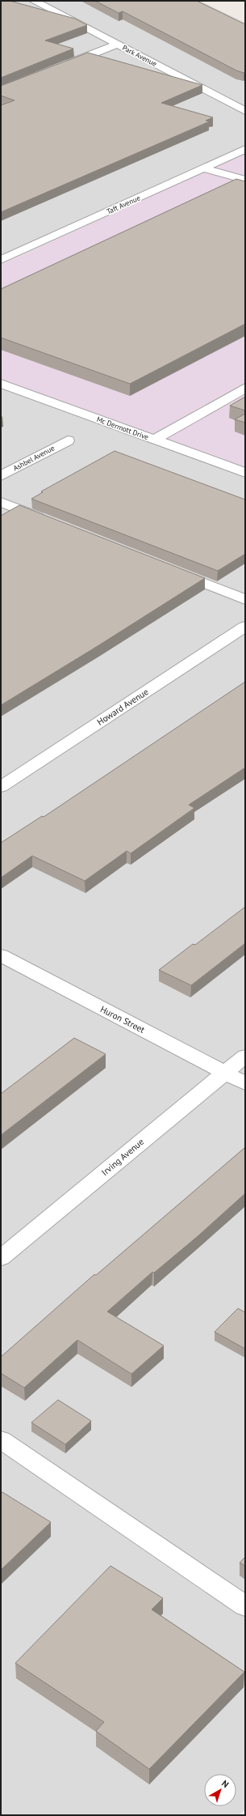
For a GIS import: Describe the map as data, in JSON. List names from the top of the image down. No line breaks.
{"streets":{"street":["Park Avenue","Taft Avenue","Mc Dermott Drive","Ashbel Avenue","Howard Avenue","Huron Street","Irving Avenue"]},"crossings":[["Huron Street","Irving Avenue"]],"north":"top right"}
